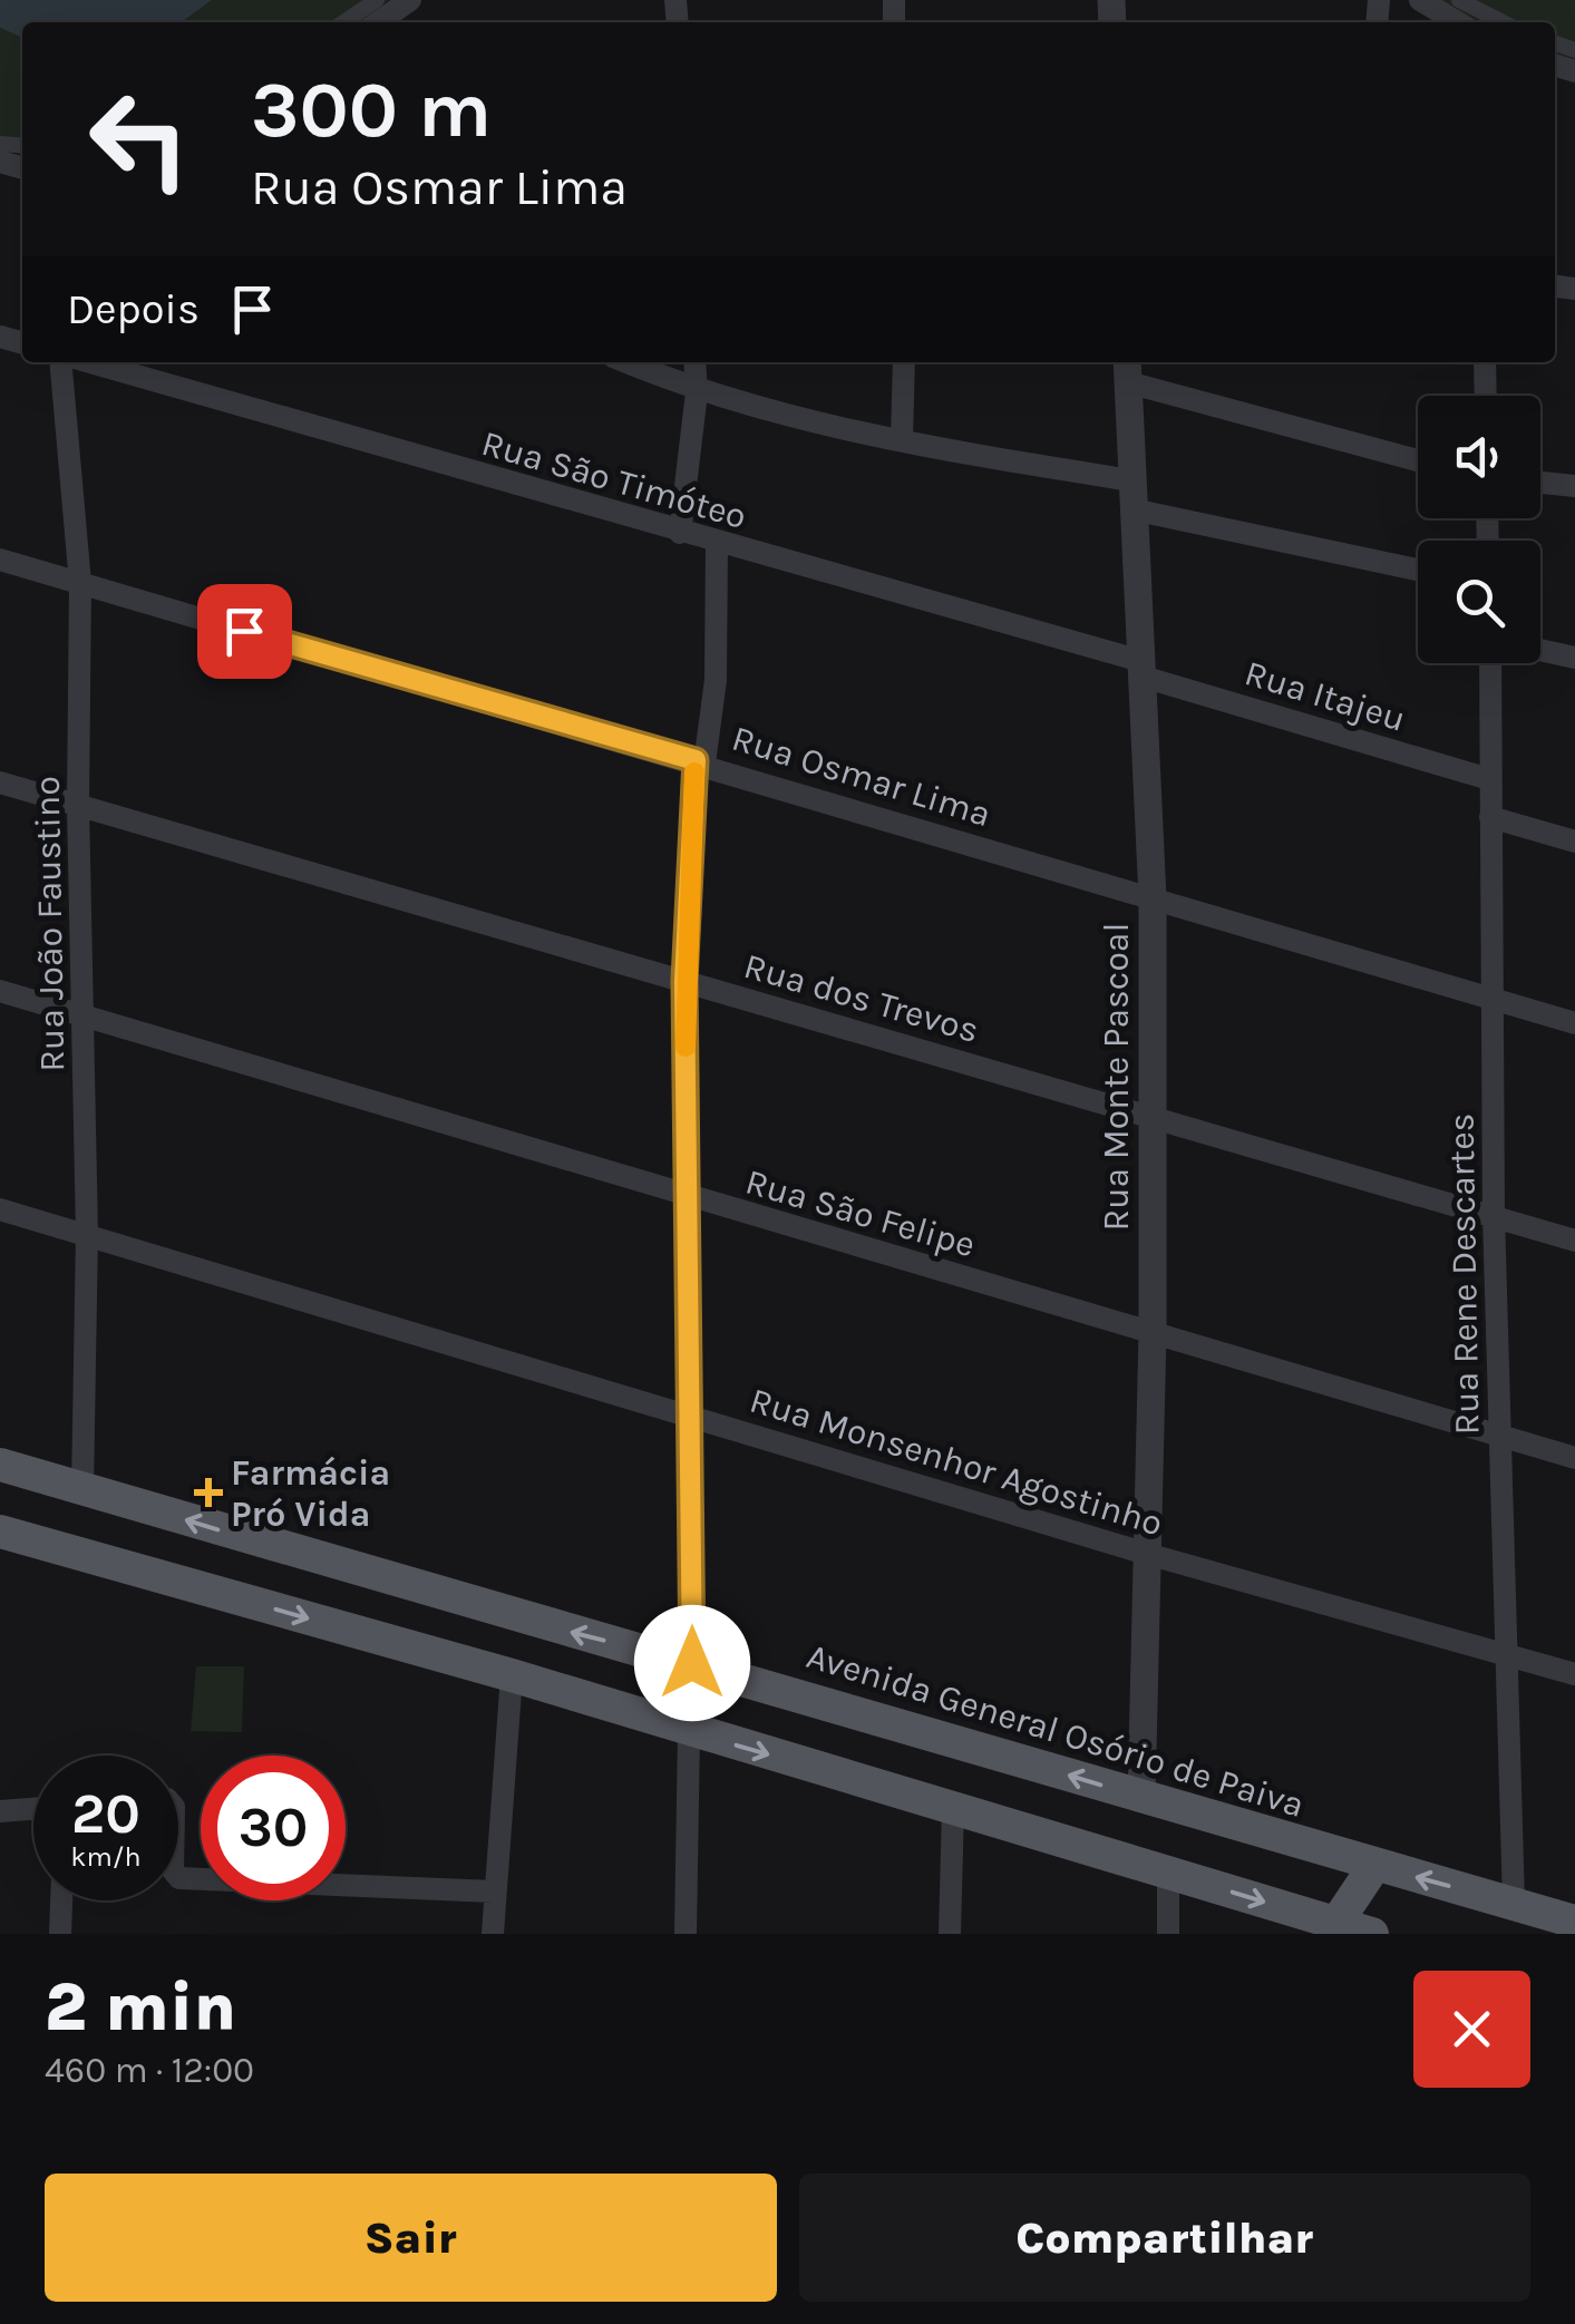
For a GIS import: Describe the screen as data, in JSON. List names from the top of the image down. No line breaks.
{"streets":{"main road":["Avenida General Osório de Paiva"],"street":["Rua São Timóteo","Rua Itajeu","Rua Osmar Lima","Rua João Faustino","Rua dos Trevos","Rua Monte Pascoal","Rua São Felipe","Rua Rene Descartes","Rua Monsenhor Agostinho"]},"crossings":[["Rua São Timóteo","Rua Itajeu"],["Rua São Timóteo","Rua Monte Pascoal"],["Rua Itajeu","Rua Monte Pascoal"],["Rua Itajeu","Rua Rene Descartes"],["Rua Osmar Lima","Rua João Faustino"],["Rua Osmar Lima","Rua Monte Pascoal"],["Rua Osmar Lima","Rua Rene Descartes"],["Rua João Faustino","Rua dos Trevos"],["Rua João Faustino","Rua São Felipe"],["Rua João Faustino","Rua Monsenhor Agostinho"],["Rua João Faustino","Avenida General Osório de Paiva"],["Rua dos Trevos","Rua Monte Pascoal"],["Rua dos Trevos","Rua Rene Descartes"],["Rua Monte Pascoal","Rua São Felipe"],["Rua Monte Pascoal","Rua Monsenhor Agostinho"],["Rua Monte Pascoal","Avenida General Osório de Paiva"],["Rua São Felipe","Rua Rene Descartes"],["Rua Rene Descartes","Rua Monsenhor Agostinho"],["Rua Rene Descartes","Avenida General Osório de Paiva"]],"places":{"health":["Farmácia Pró Vida"]},"page":{"turn":["300 m","Rua Osmar Lima"],"then":"Depois","speed":"20 km/h","limit":"30","heading":["2 min","460 m · 12:00"],"buttons":["Sair","Compartilhar"]}}
